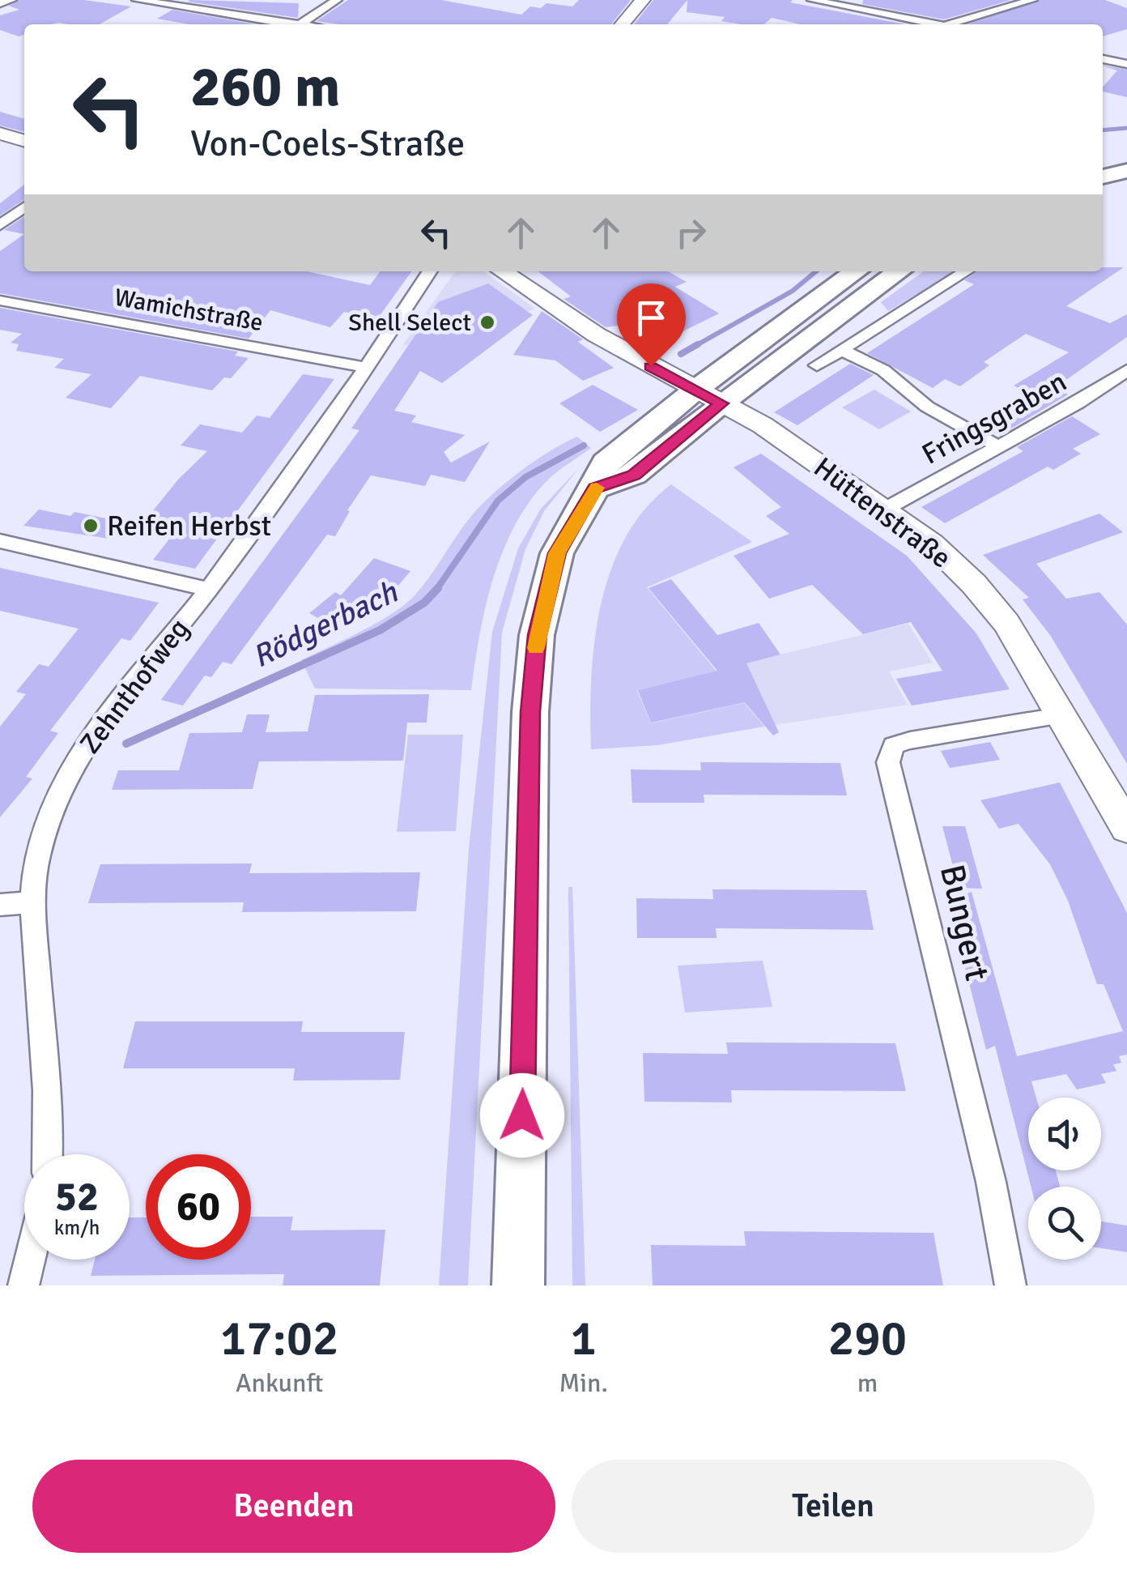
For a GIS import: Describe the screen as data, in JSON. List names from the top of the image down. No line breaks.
{"streets":{"street":["Wamichstraße","Fringsgraben","Hüttenstraße","Zehnthofweg","Bungert"]},"crossings":[["Wamichstraße","Zehnthofweg"],["Fringsgraben","Hüttenstraße"],["Hüttenstraße","Bungert"]],"water":["Rödgerbach"],"places":["Shell Select","Reifen Herbst"],"page":{"turn":["260 m","Von-Coels-Straße"],"speed":"52 km/h","limit":"60","eta":["17:02","Ankunft","1","Min.","290","m"],"buttons":["Beenden","Teilen"]}}
